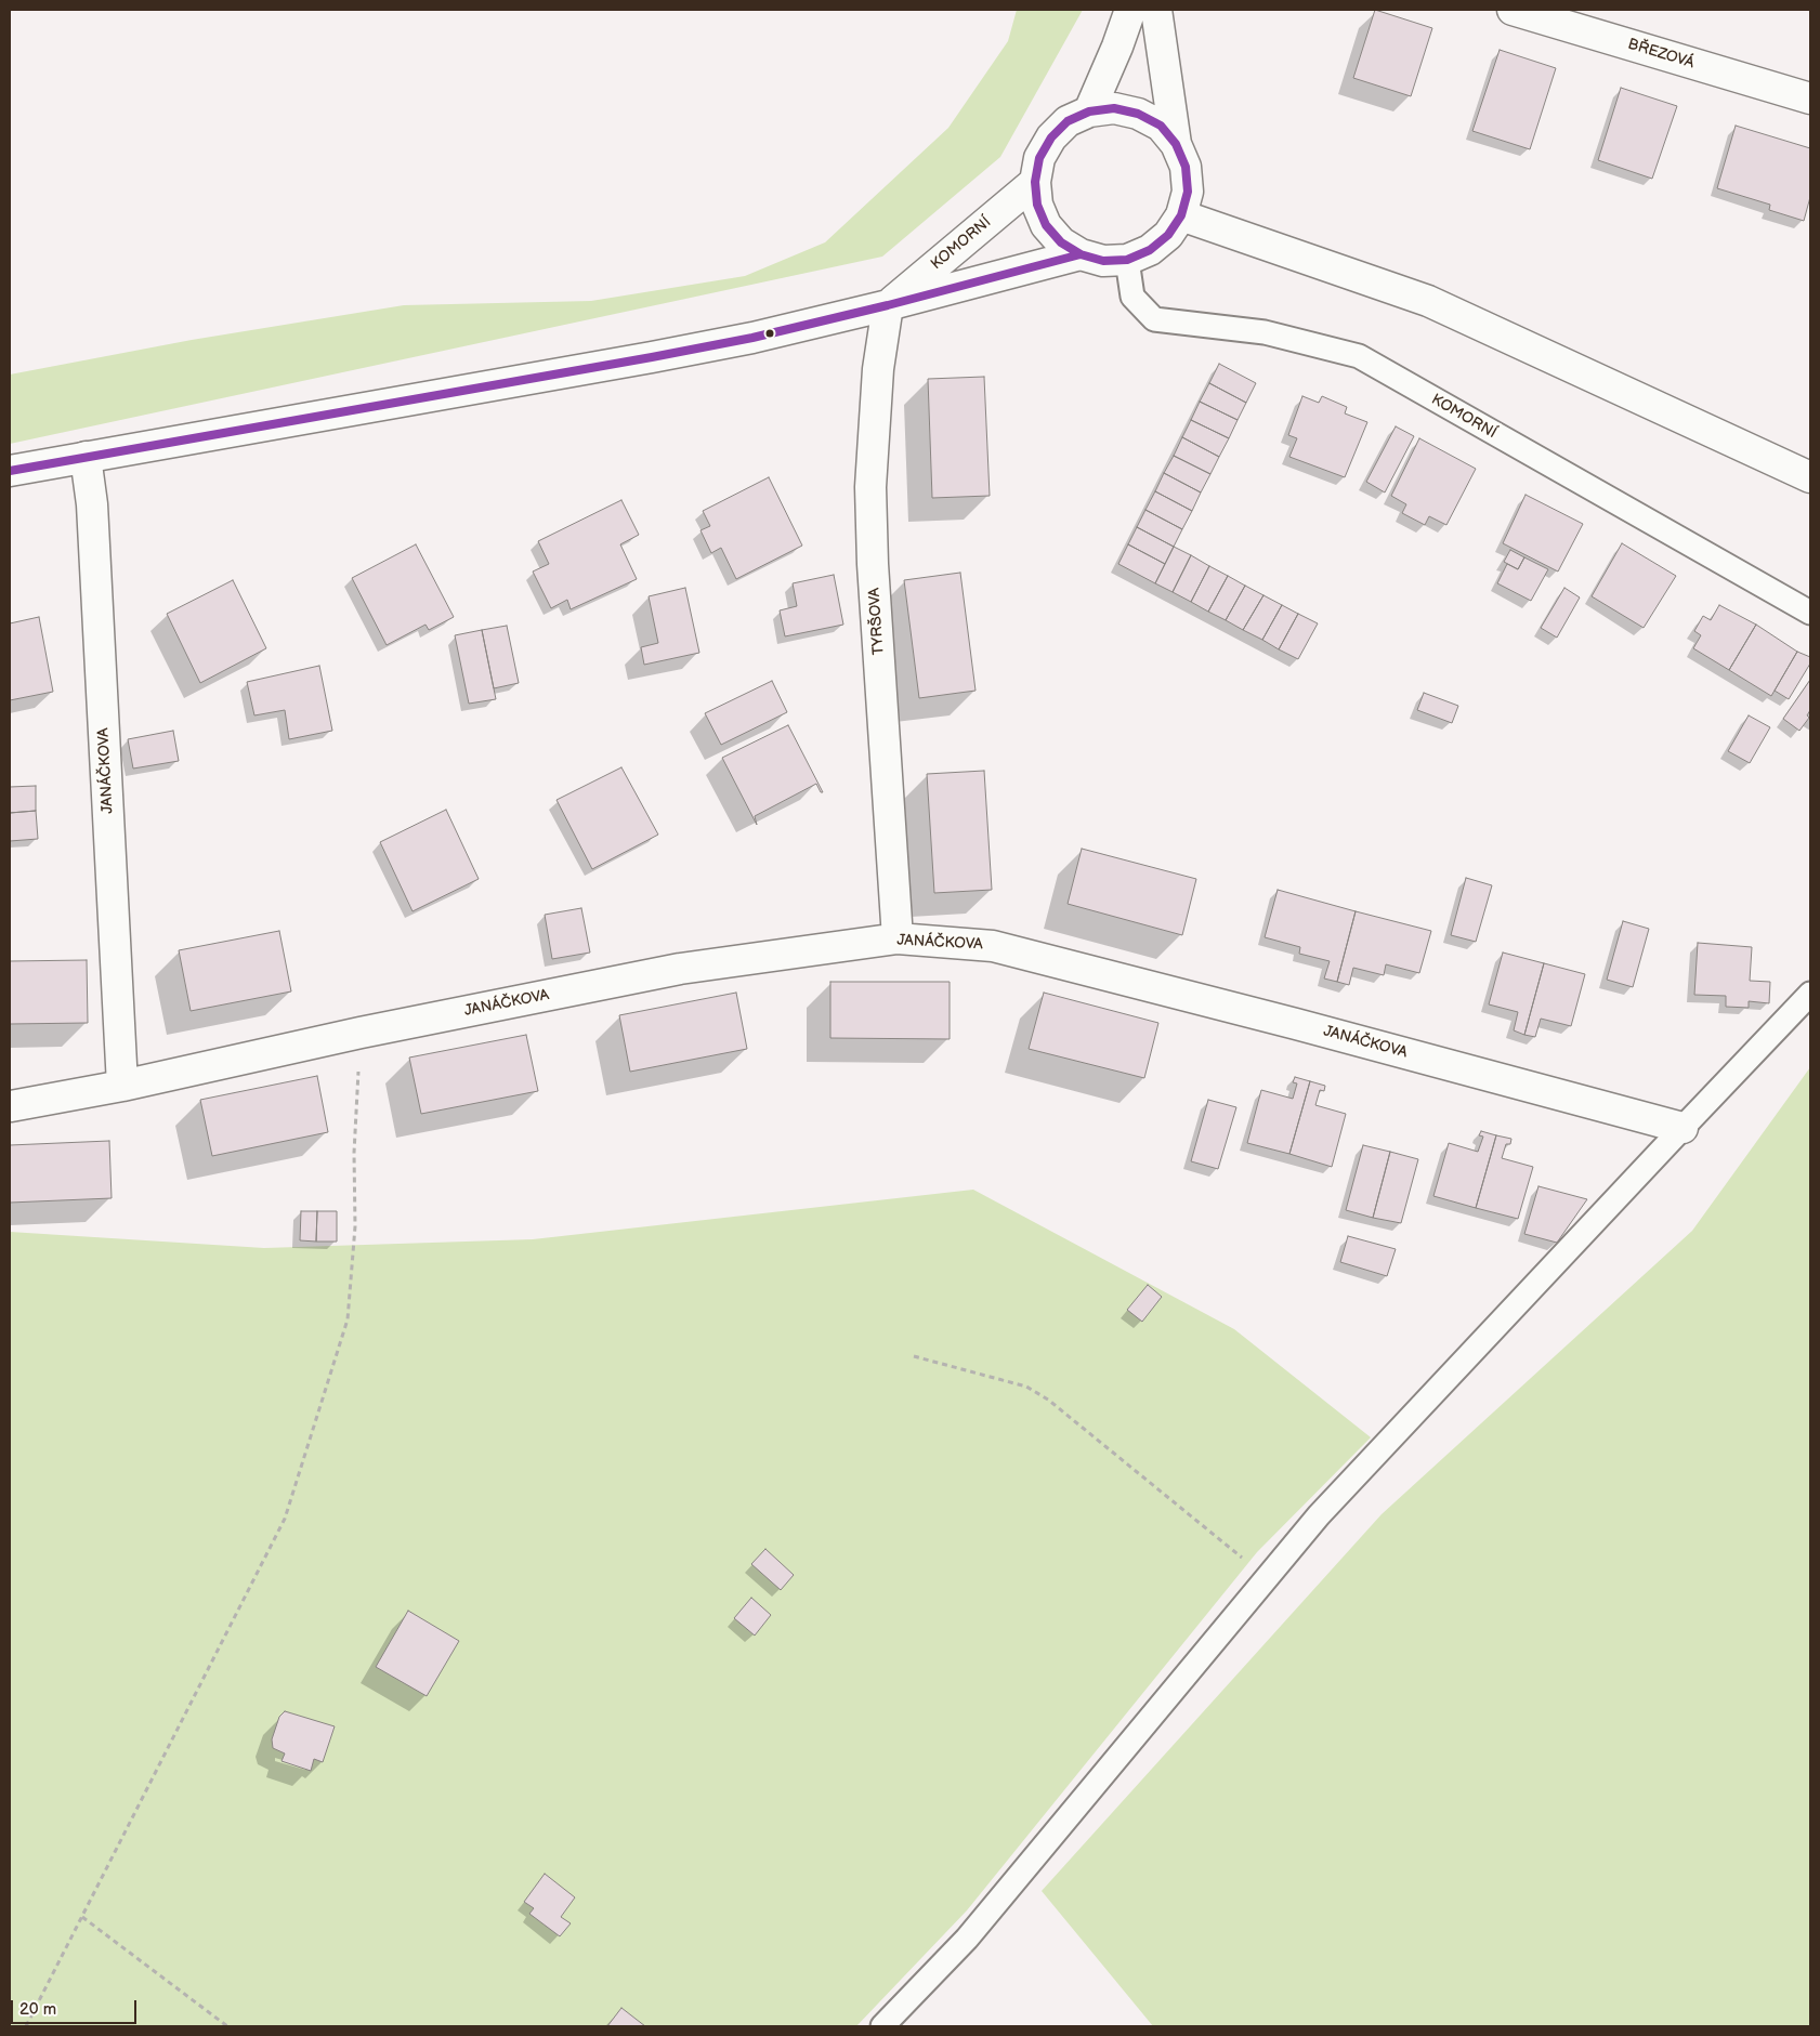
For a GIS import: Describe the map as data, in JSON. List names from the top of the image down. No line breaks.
{"streets":{"street":["BŘEZOVÁ","KOMORNÍ","TYRŠOVA","JANÁČKOVA"]},"crossings":[["KOMORNÍ","TYRŠOVA"],["KOMORNÍ","JANÁČKOVA"],["TYRŠOVA","JANÁČKOVA"]],"scale_bar":"20 m"}
